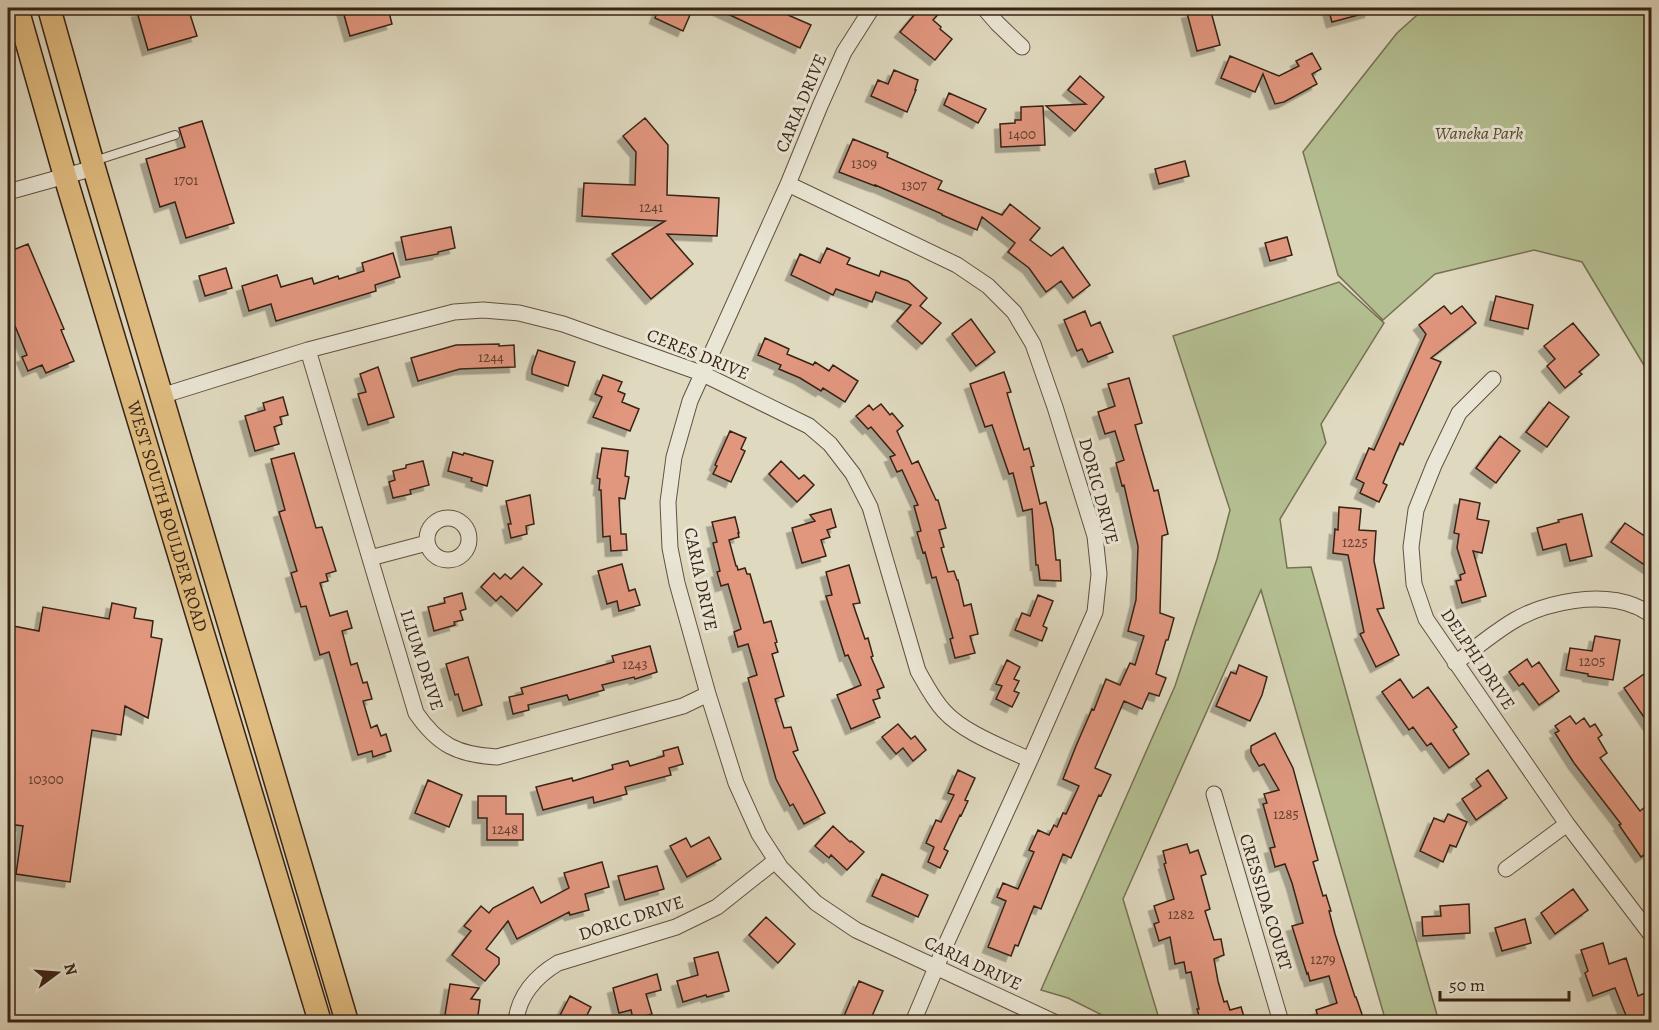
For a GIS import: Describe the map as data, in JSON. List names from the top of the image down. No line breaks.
{"streets":{"main road":["WEST SOUTH BOULDER ROAD"],"street":["CARIA DRIVE","CERES DRIVE","DORIC DRIVE","DELPHI DRIVE","ILIUM DRIVE","CRESSIDA COURT"]},"crossings":[["CARIA DRIVE","CERES DRIVE"],["CARIA DRIVE","DORIC DRIVE"],["CARIA DRIVE","ILIUM DRIVE"],["CERES DRIVE","DORIC DRIVE"],["CERES DRIVE","WEST SOUTH BOULDER ROAD"],["CERES DRIVE","ILIUM DRIVE"]],"parks":["Waneka Park"],"house_numbers":["1400","1309","1701","1307","1241","1244","1225","1205","1243","10300","1285","1248","1282","1279"],"scale_bar":"50 m","north":"right"}
